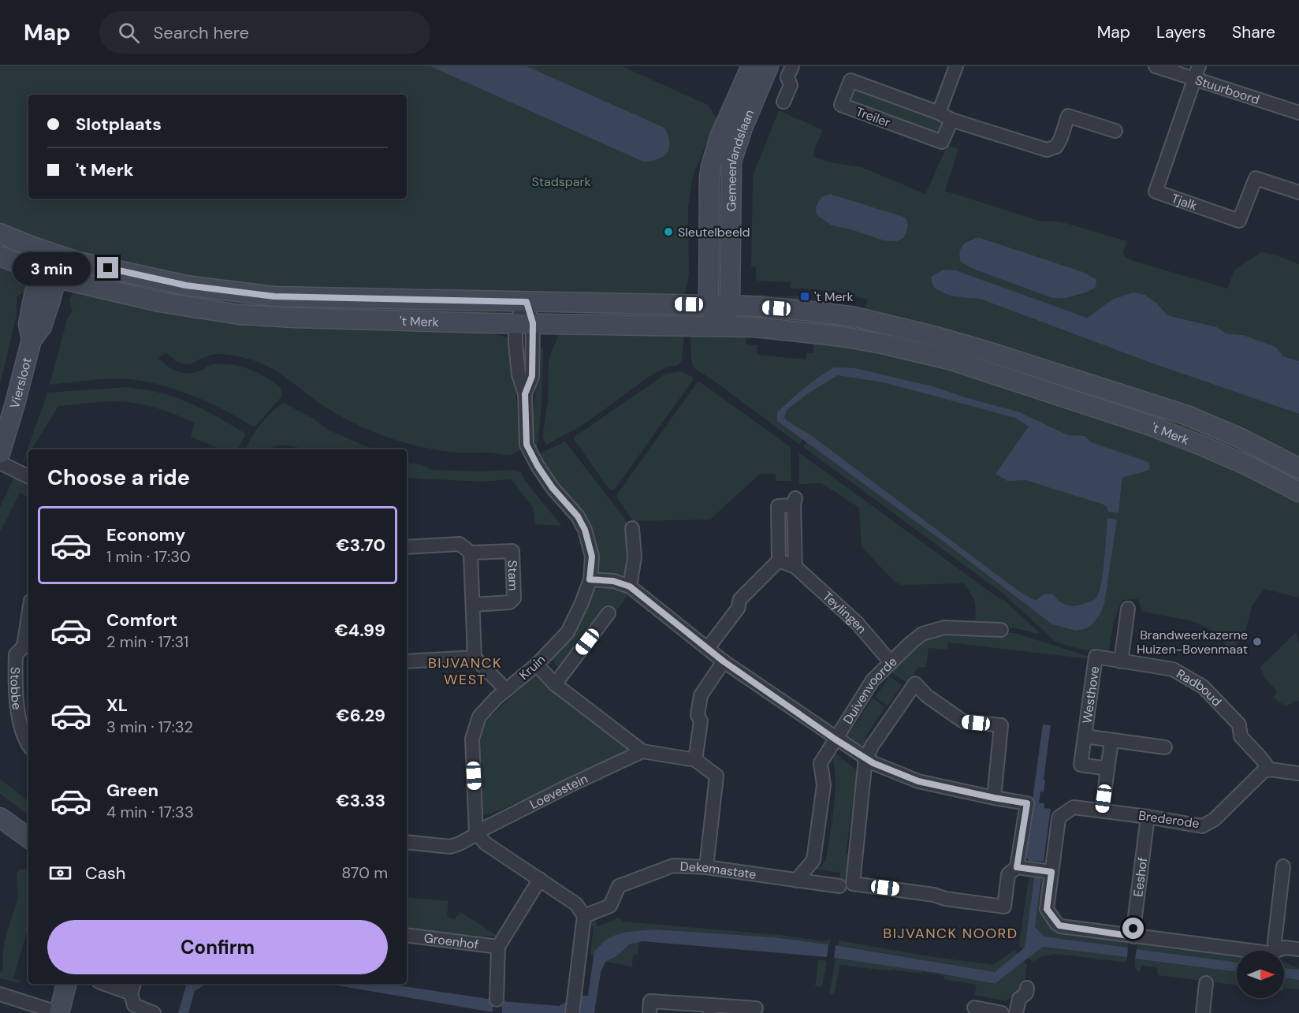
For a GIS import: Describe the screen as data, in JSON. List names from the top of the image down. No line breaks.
{"streets":{"main road":["Gemeenlandslaan","'t Merk","Viersloot"],"street":["Stuurboord","Treiler","Tjalk","Stam","Teylingen","Kruin","Stobbe","Radboud","Duivenvoorde","Westhove","Loevestein","Brederode","Dekemastate","Eeshof","Groenhof"]},"crossings":[["Stuurboord","Tjalk"],["Gemeenlandslaan","'t Merk"],["'t Merk","Viersloot"],["'t Merk","Kruin"],["Teylingen","Duivenvoorde"],["Kruin","Loevestein"],["Radboud","Westhove"],["Radboud","Brederode"],["Duivenvoorde","Dekemastate"],["Brederode","Eeshof"]],"districts":["BIJVANCK WEST","BIJVANCK NOORD"],"parks":["Stadspark"],"places":{"other":["Sleutelbeeld","Brandweerkazerne Huizen-Bovenmaat"],"transit":["'t Merk"]},"north":"right","page":{"header":"Map","search":"Search here","nav":["Map","Layers","Share"],"banner":["Slotplaats","'t Merk"],"bubble":"3 min","heading":"Choose a ride","list":[{"name":"Economy","note":"1 min · 17:30","value":"€3.70"},{"name":"Comfort","note":"2 min · 17:31","value":"€4.99"},{"name":"XL","note":"3 min · 17:32","value":"€6.29"},{"name":"Green","note":"4 min · 17:33","value":"€3.33"}],"pay":["Cash","870 m"],"buttons":"Confirm"}}
